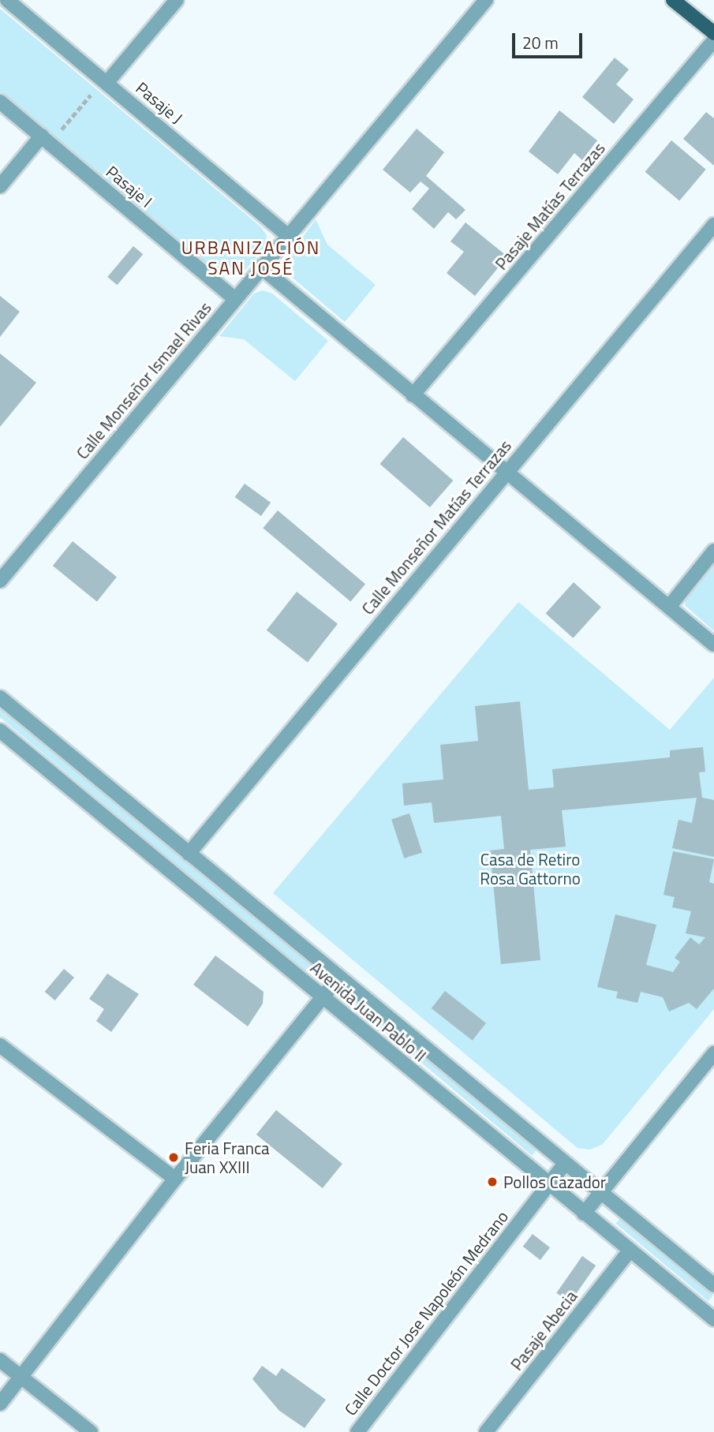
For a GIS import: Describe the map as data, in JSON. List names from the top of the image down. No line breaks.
{"streets":{"street":["Pasaje J","Pasaje I","Pasaje Matías Terrazas","Calle Monseñor Ismael Rivas","Calle Monseñor Matías Terrazas","Avenida Juan Pablo II","Calle Doctor Jose Napoleón Medrano","Pasaje Abecia"]},"crossings":[["Pasaje J","Calle Monseñor Ismael Rivas"],["Pasaje I","Calle Monseñor Ismael Rivas"],["Calle Monseñor Matías Terrazas","Avenida Juan Pablo II"],["Avenida Juan Pablo II","Calle Doctor Jose Napoleón Medrano"],["Avenida Juan Pablo II","Pasaje Abecia"]],"districts":["URBANIZACIÓN SAN JOSÉ"],"parks":["Casa de Retiro Rosa Gattorno"],"places":["Feria Franca Juan XXIII","Pollos Cazador"],"scale_bar":"20 m"}
